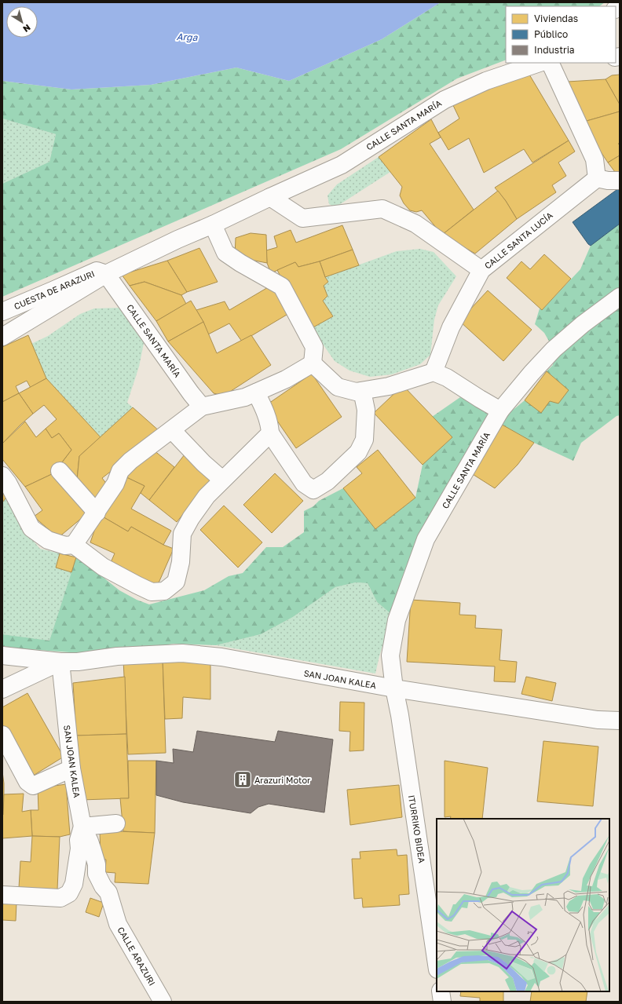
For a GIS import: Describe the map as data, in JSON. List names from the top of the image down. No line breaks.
{"streets":{"street":["CALLE SANTA MARÍA","CALLE SANTA LUCÍA","CUESTA DE ARAZURI","SAN JOAN KALEA","ITURRIKO BIDEA","CALLE ARAZURI"]},"crossings":[["CALLE SANTA MARÍA","CUESTA DE ARAZURI"],["CALLE SANTA MARÍA","SAN JOAN KALEA"],["CALLE SANTA MARÍA","ITURRIKO BIDEA"],["SAN JOAN KALEA","ITURRIKO BIDEA"],["SAN JOAN KALEA","CALLE ARAZURI"]],"water":["Arga"],"places":{"building":["Arazuri Motor"]},"legend":["Viviendas","Público","Industria"],"north":"bottom right"}
